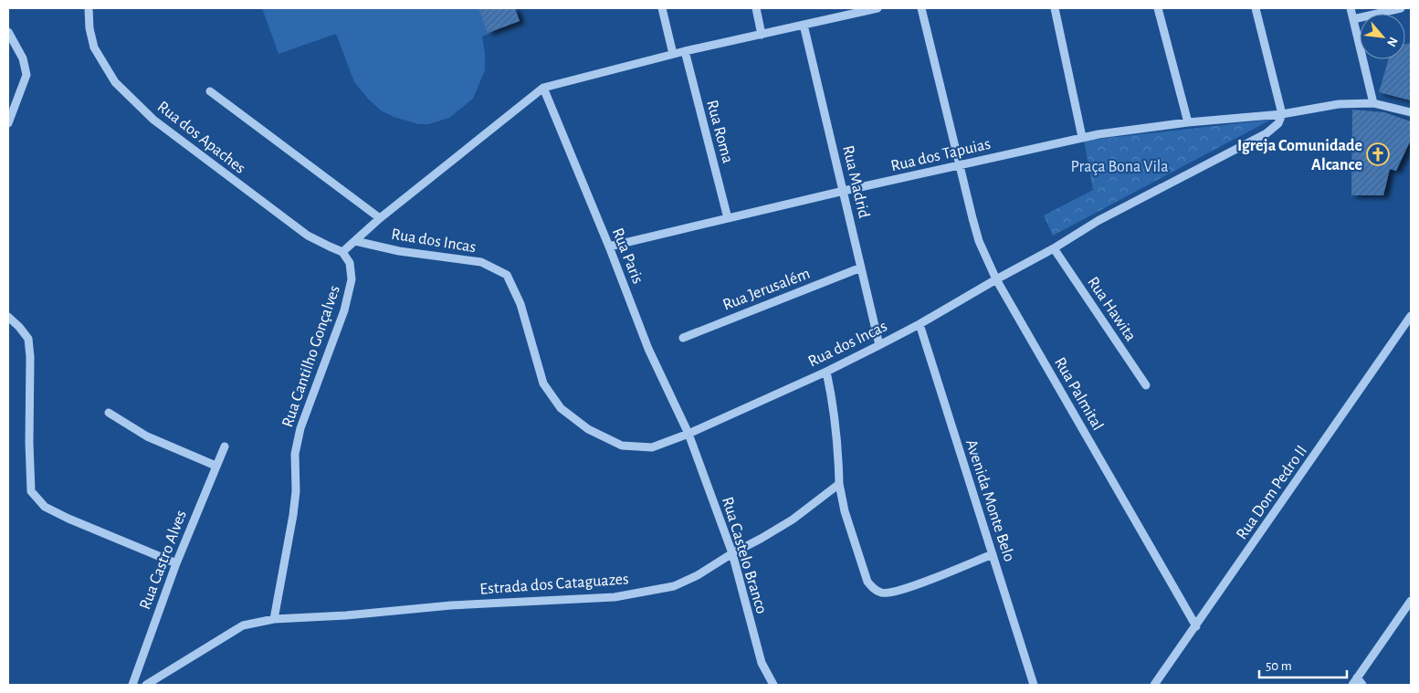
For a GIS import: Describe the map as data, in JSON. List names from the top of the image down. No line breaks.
{"streets":{"street":["Rua Roma","Rua dos Apaches","Rua dos Tapuias","Rua Madrid","Rua dos Incas","Rua Paris","Rua Jerusalém","Rua Hawita","Rua Cantilho Gonçalves","Rua Palmital","Rua Dom Pedro II","Avenida Monte Belo","Rua Castelo Branco","Rua Castro Alves","Estrada dos Cataguazes"]},"crossings":[["Rua Roma","Rua dos Tapuias"],["Rua dos Apaches","Rua Cantilho Gonçalves"],["Rua dos Tapuias","Rua Madrid"],["Rua dos Tapuias","Rua dos Incas"],["Rua dos Tapuias","Rua Paris"],["Rua dos Tapuias","Rua Palmital"],["Rua Madrid","Rua dos Incas"],["Rua Madrid","Rua Jerusalém"],["Rua dos Incas","Rua Paris"],["Rua dos Incas","Rua Hawita"],["Rua dos Incas","Rua Palmital"],["Rua dos Incas","Avenida Monte Belo"],["Rua dos Incas","Rua Castelo Branco"],["Rua Paris","Rua Castelo Branco"],["Rua Cantilho Gonçalves","Estrada dos Cataguazes"],["Rua Palmital","Rua Dom Pedro II"],["Rua Castelo Branco","Estrada dos Cataguazes"]],"parks":["Praça Bona Vila"],"places":{"church":["Igreja Comunidade Alcance"]},"scale_bar":"50 m","north":"bottom right"}
